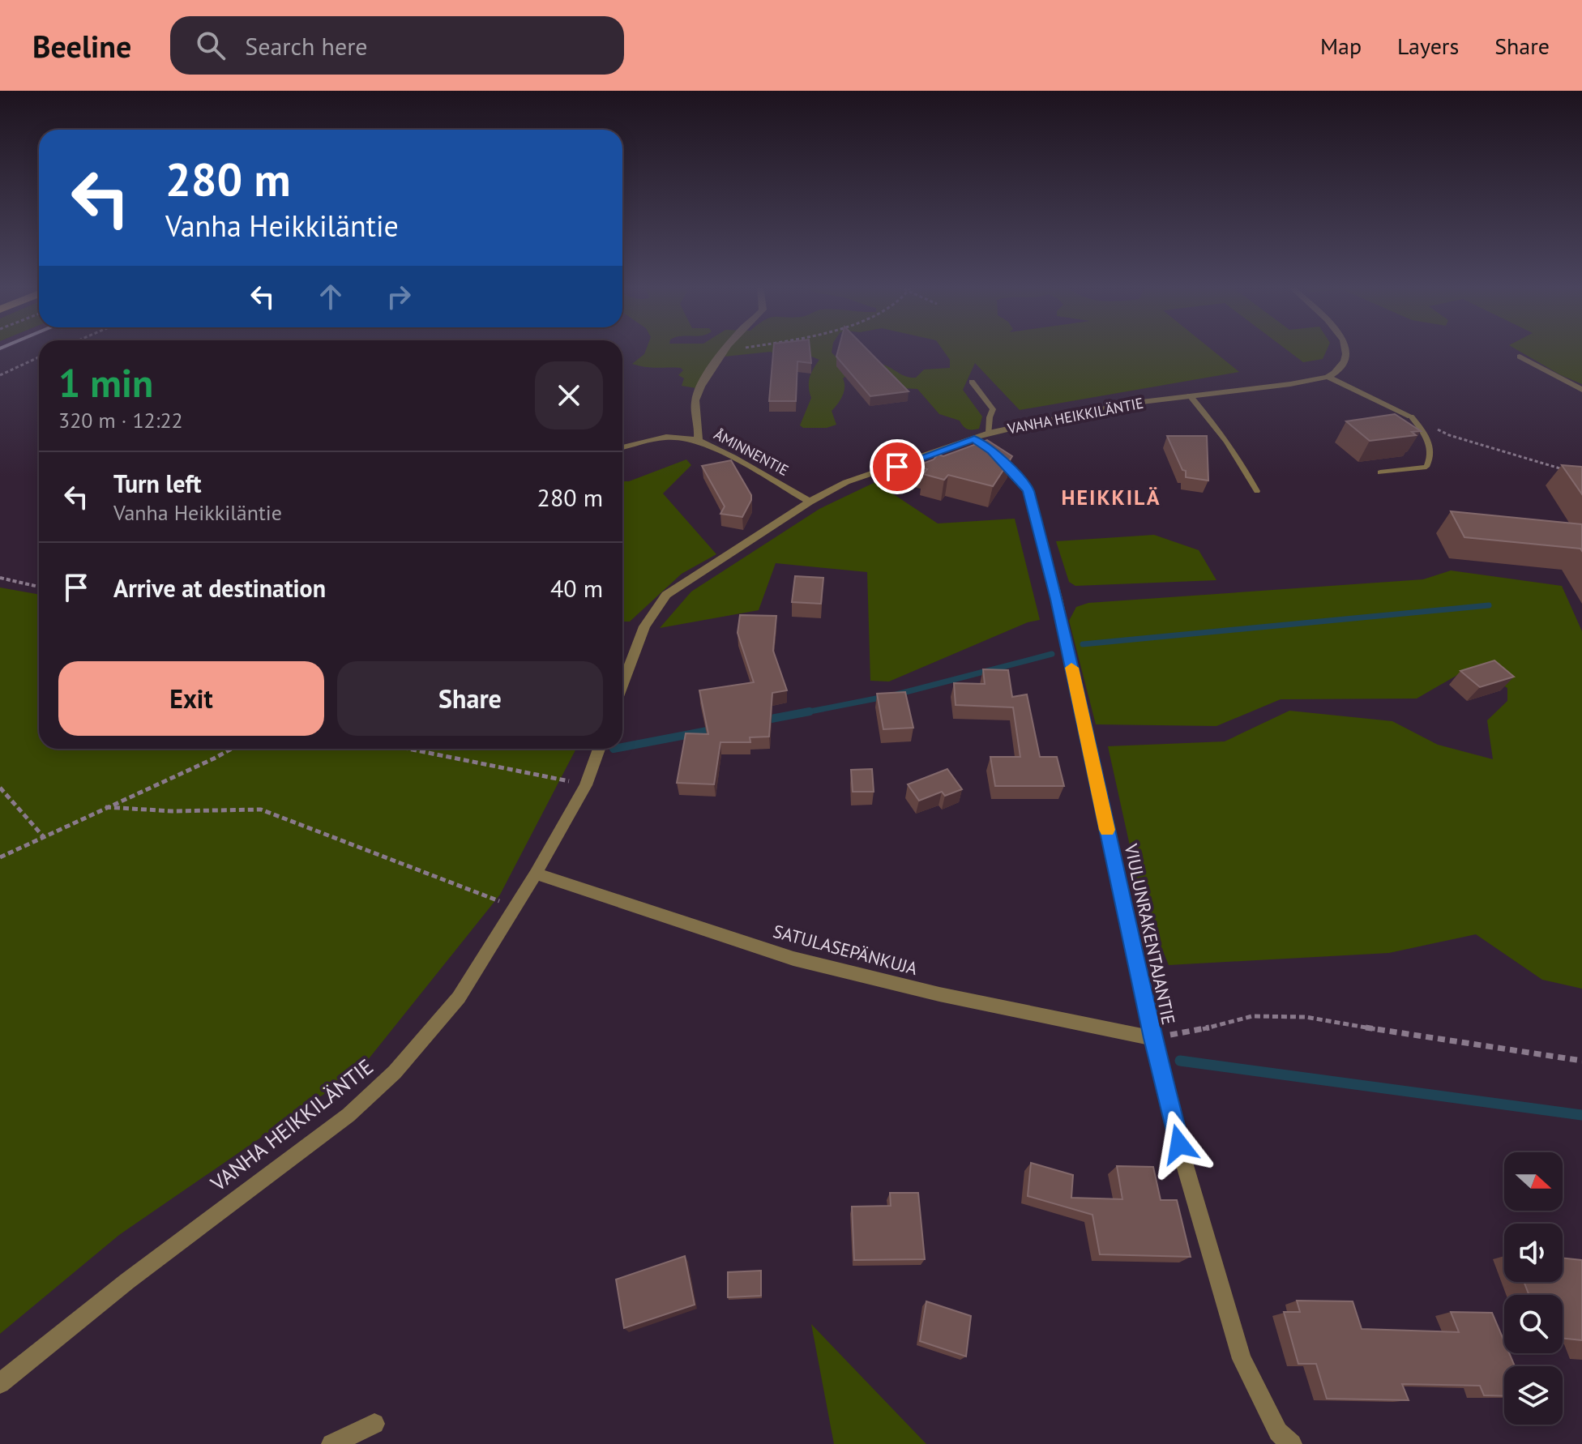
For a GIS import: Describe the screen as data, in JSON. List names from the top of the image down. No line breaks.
{"streets":{"street":["VANHA HEIKKILÄNTIE","ÅMINNENTIE","VIULUNRAKENTAJANTIE","SATULASEPÄNKUJA"]},"crossings":[["VANHA HEIKKILÄNTIE","ÅMINNENTIE"],["VANHA HEIKKILÄNTIE","VIULUNRAKENTAJANTIE"],["VANHA HEIKKILÄNTIE","SATULASEPÄNKUJA"],["VIULUNRAKENTAJANTIE","SATULASEPÄNKUJA"]],"districts":["HEIKKILÄ"],"north":"right","page":{"header":"Beeline","search":"Search here","nav":["Map","Layers","Share"],"turn":["280 m","Vanha Heikkiläntie"],"heading":["1 min","320 m · 12:22"],"list":[{"name":"Turn left","note":"Vanha Heikkiläntie","value":"280 m"},{"name":"Arrive at destination","value":"40 m"}],"buttons":["Exit","Share"]}}
